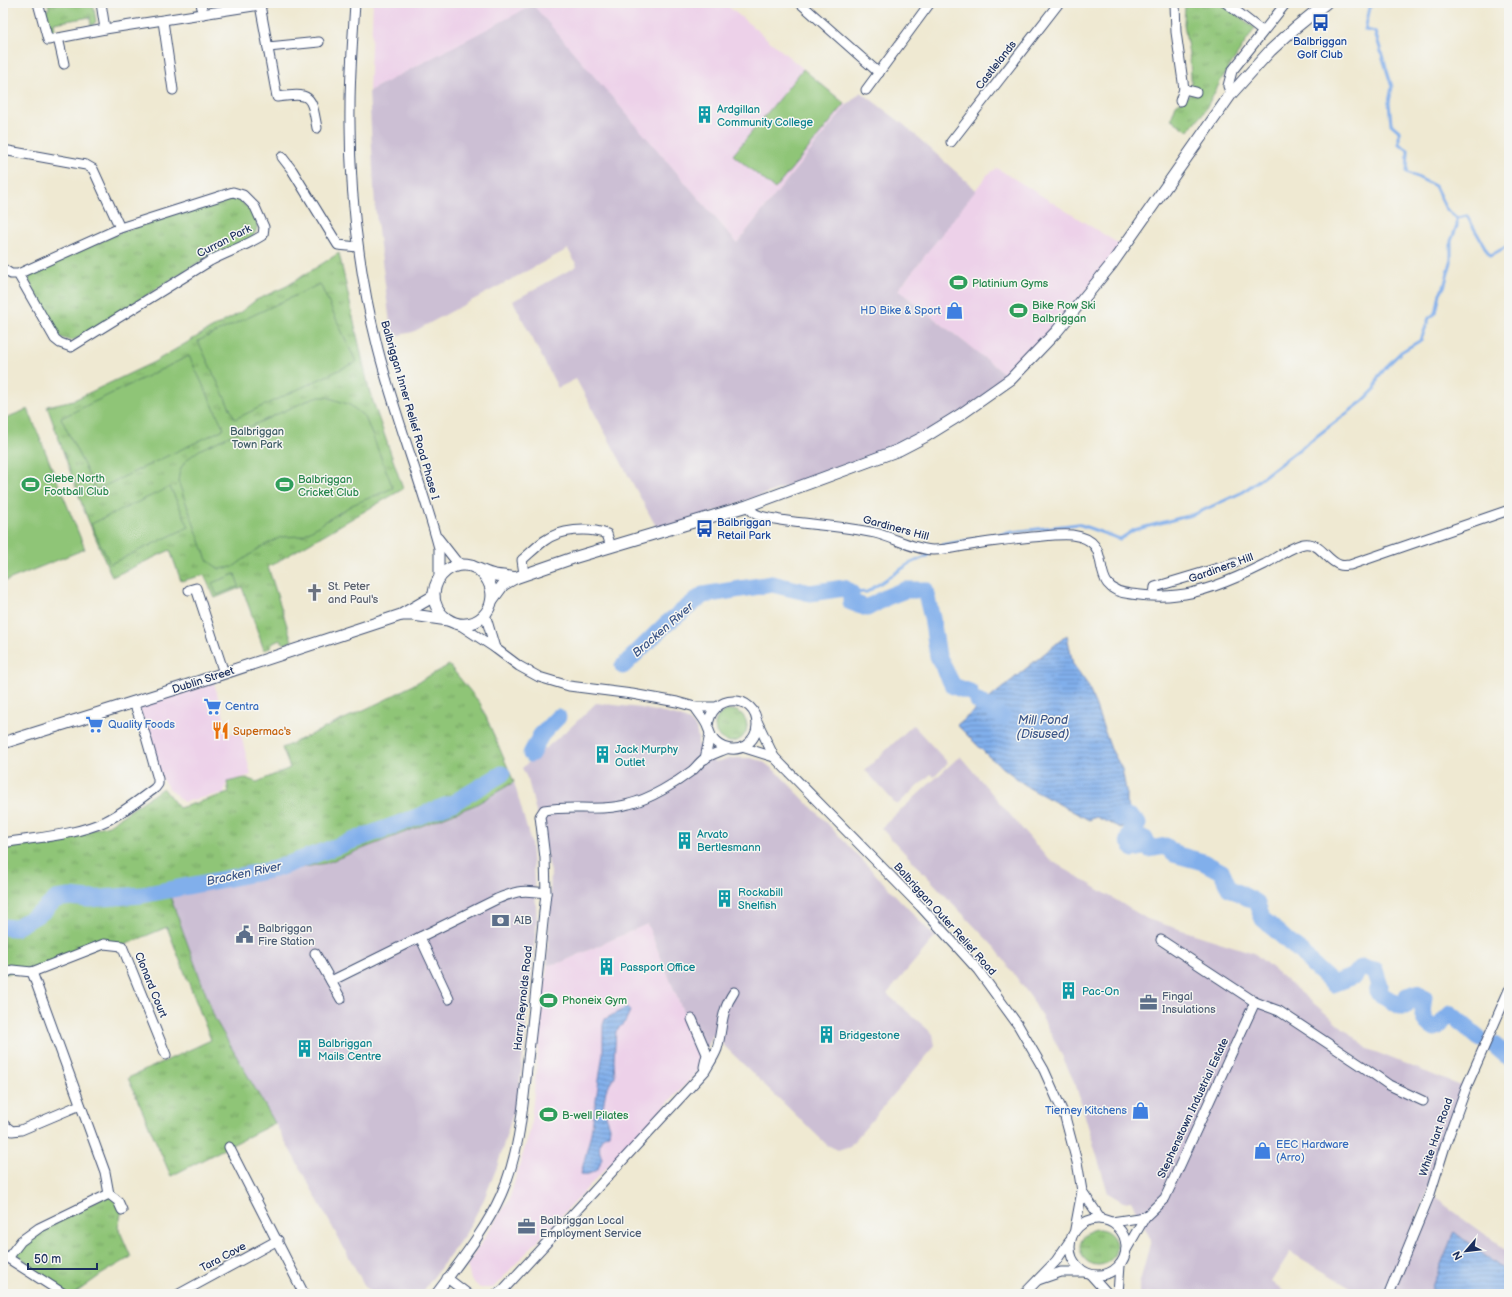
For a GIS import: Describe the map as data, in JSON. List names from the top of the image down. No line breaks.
{"streets":{"main road":["Dublin Street"],"street":["Castlelands","Curran Park","Balbriggan Inner Relief Road Phase I","Gardiners Hill","Balbriggan Outer Relief Road","Clonard Court","Harry Reynolds Road","Stephenstown Industrial Estate","White Hart Road","Tara Cove"]},"crossings":[["Balbriggan Inner Relief Road Phase I","Dublin Street"],["Balbriggan Outer Relief Road","Harry Reynolds Road"],["Balbriggan Outer Relief Road","Stephenstown Industrial Estate"]],"water":["Bracken River","Mill Pond (Disused)"],"parks":["Balbriggan Town Park"],"places":{"bus stop":["Balbriggan Golf Club","Balbriggan Retail Park"],"building":["Ardgillan Community College","Jack Murphy Outlet","Arvato Bertlesmann","Rockabill Shelfish","Passport Office","Pac-On","Bridgestone","Balbriggan Mails Centre"],"sports":["Platinium Gyms","Bike Row Ski Balbriggan","Glebe North Football Club","Balbriggan Cricket Club","Phoneix Gym","B-well Pilates"],"shop":["HD Bike & Sport","Tierney Kitchens","EEC Hardware (Arro)"],"church":["St. Peter and Paul's"],"supermarket":["Centra","Quality Foods"],"restaurant":["Supermac's"],"bank":["AIB"],"public building":["Balbriggan Fire Station"],"office":["Fingal Insulations","Balbriggan Local Employment Service"]},"scale_bar":"50 m","north":"bottom left"}
